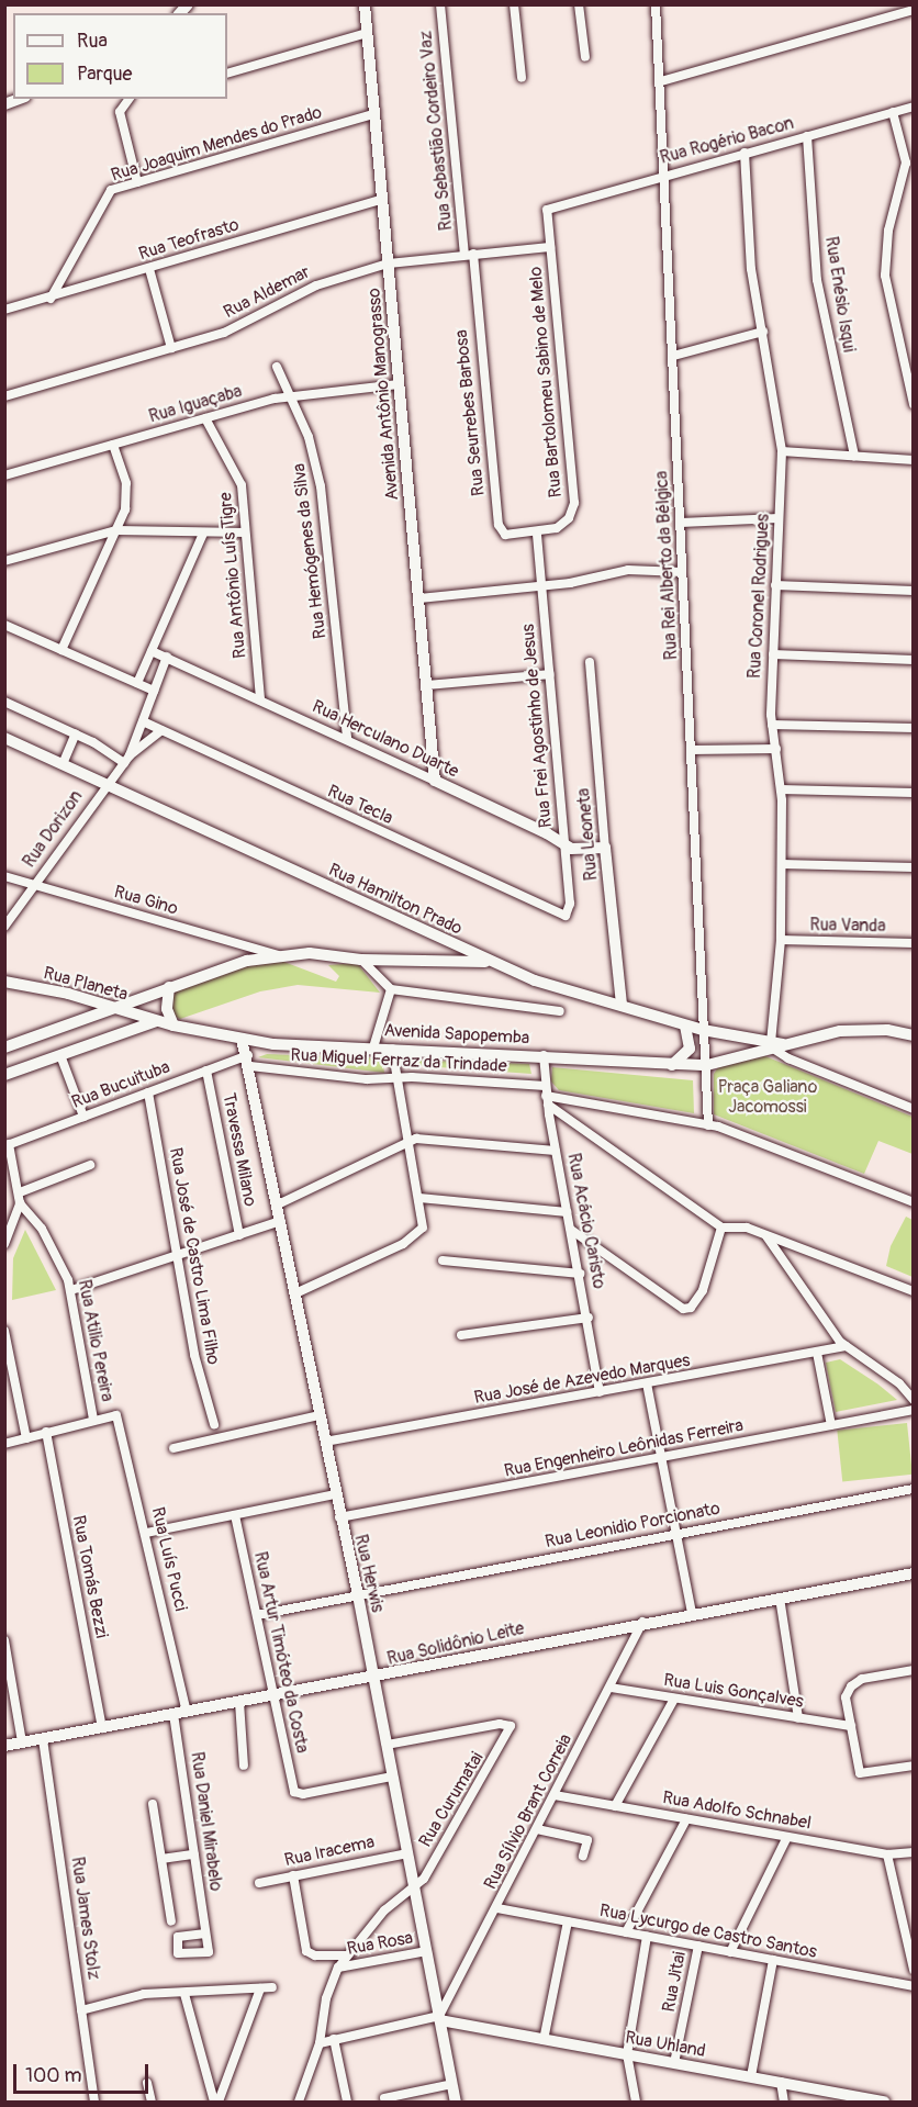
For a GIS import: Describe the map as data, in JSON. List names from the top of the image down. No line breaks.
{"streets":{"main road":["Avenida Antônio Manograsso","Rua Herculano Duarte","Rua Leoneta","Rua Hamilton Prado","Rua Planeta","Avenida Sapopemba","Rua Herwis","Rua Solidônio Leite","Rua Uhland"],"street":["Rua Sebastião Cordeiro Vaz","Rua Rogério Bacon","Rua Joaquim Mendes do Prado","Rua Teofrasto","Rua Aldemar","Rua Enésio Isqui","Rua Bartolomeu Sabino de Melo","Rua Iguaçaba","Rua Seurrebes Barbosa","Rua Hemógenes da Silva","Rua Rei Alberto da Bélgica","Rua Antônio Luís Tigre","Rua Coronel Rodrigues","Rua Frei Agostinho de Jesus","Rua Tecla","Rua Dorizon","Rua Gino","Rua Vanda","Rua Miguel Ferraz da Trindade","Rua Bucuituba","Travessa Milano","Rua Acácio Caristo","Rua José de Castro Lima Filho","Rua Atilio Pereira","Rua José de Azevedo Marques","Rua Engenheiro Leônidas Ferreira","Rua Leonidio Porcionato","Rua Luís Pucci","Rua Tomás Bezzi","Rua Artur Timóteo da Costa","Rua Luis Gonçalves","Rua Curumatai","Rua Adolfo Schnabel","Rua Sílvio Brant Correia","Rua Daniel Mirabelo","Rua Iracema","Rua James Stolz","Rua Lycurgo de Castro Santos","Rua Rosa","Rua Jitai"]},"crossings":[["Rua Sebastião Cordeiro Vaz","Rua Aldemar"],["Rua Sebastião Cordeiro Vaz","Rua Seurrebes Barbosa"],["Rua Rogério Bacon","Rua Enésio Isqui"],["Rua Rogério Bacon","Rua Bartolomeu Sabino de Melo"],["Rua Rogério Bacon","Rua Rei Alberto da Bélgica"],["Rua Rogério Bacon","Rua Coronel Rodrigues"],["Rua Joaquim Mendes do Prado","Rua Teofrasto"],["Rua Joaquim Mendes do Prado","Avenida Antônio Manograsso"],["Rua Teofrasto","Avenida Antônio Manograsso"],["Rua Aldemar","Rua Bartolomeu Sabino de Melo"],["Rua Aldemar","Avenida Antônio Manograsso"],["Rua Aldemar","Rua Seurrebes Barbosa"],["Rua Bartolomeu Sabino de Melo","Rua Seurrebes Barbosa"],["Rua Bartolomeu Sabino de Melo","Rua Frei Agostinho de Jesus"],["Avenida Antônio Manograsso","Rua Iguaçaba"],["Avenida Antônio Manograsso","Rua Herculano Duarte"],["Rua Iguaçaba","Rua Hemógenes da Silva"],["Rua Iguaçaba","Rua Antônio Luís Tigre"],["Rua Seurrebes Barbosa","Rua Frei Agostinho de Jesus"],["Rua Hemógenes da Silva","Rua Herculano Duarte"],["Rua Rei Alberto da Bélgica","Rua Hamilton Prado"],["Rua Rei Alberto da Bélgica","Avenida Sapopemba"],["Rua Rei Alberto da Bélgica","Rua Miguel Ferraz da Trindade"],["Rua Antônio Luís Tigre","Rua Herculano Duarte"],["Rua Coronel Rodrigues","Rua Hamilton Prado"],["Rua Coronel Rodrigues","Rua Vanda"],["Rua Coronel Rodrigues","Avenida Sapopemba"],["Rua Frei Agostinho de Jesus","Rua Herculano Duarte"],["Rua Frei Agostinho de Jesus","Rua Tecla"],["Rua Herculano Duarte","Rua Leoneta"],["Rua Dorizon","Rua Hamilton Prado"],["Rua Dorizon","Rua Gino"],["Rua Leoneta","Rua Hamilton Prado"],["Rua Hamilton Prado","Avenida Sapopemba"],["Rua Planeta","Avenida Sapopemba"],["Avenida Sapopemba","Rua Acácio Caristo"],["Avenida Sapopemba","Rua Herwis"],["Rua Miguel Ferraz da Trindade","Rua Bucuituba"],["Rua Miguel Ferraz da Trindade","Rua Acácio Caristo"],["Rua Miguel Ferraz da Trindade","Rua Herwis"],["Rua Bucuituba","Travessa Milano"],["Rua Bucuituba","Rua José de Castro Lima Filho"],["Rua Bucuituba","Rua Herwis"],["Rua Acácio Caristo","Rua José de Azevedo Marques"],["Rua Atilio Pereira","Rua Luís Pucci"],["Rua José de Azevedo Marques","Rua Herwis"],["Rua Engenheiro Leônidas Ferreira","Rua Herwis"],["Rua Leonidio Porcionato","Rua Herwis"],["Rua Leonidio Porcionato","Rua Artur Timóteo da Costa"],["Rua Luís Pucci","Rua Solidônio Leite"],["Rua Herwis","Rua Solidônio Leite"],["Rua Herwis","Rua Artur Timóteo da Costa"],["Rua Herwis","Rua Curumatai"],["Rua Herwis","Rua Sílvio Brant Correia"],["Rua Herwis","Rua Iracema"],["Rua Herwis","Rua Rosa"],["Rua Herwis","Rua Uhland"],["Rua Tomás Bezzi","Rua Solidônio Leite"],["Rua Solidônio Leite","Rua Artur Timóteo da Costa"],["Rua Solidônio Leite","Rua Sílvio Brant Correia"],["Rua Solidônio Leite","Rua Daniel Mirabelo"],["Rua Solidônio Leite","Rua James Stolz"],["Rua Luis Gonçalves","Rua Sílvio Brant Correia"],["Rua Curumatai","Rua Rosa"],["Rua Adolfo Schnabel","Rua Sílvio Brant Correia"],["Rua Sílvio Brant Correia","Rua Lycurgo de Castro Santos"],["Rua Sílvio Brant Correia","Rua Uhland"],["Rua Lycurgo de Castro Santos","Rua Jitai"],["Rua Jitai","Rua Uhland"]],"parks":["Praça Galiano Jacomossi"],"legend":["Rua","Parque"],"scale_bar":"100 m"}
